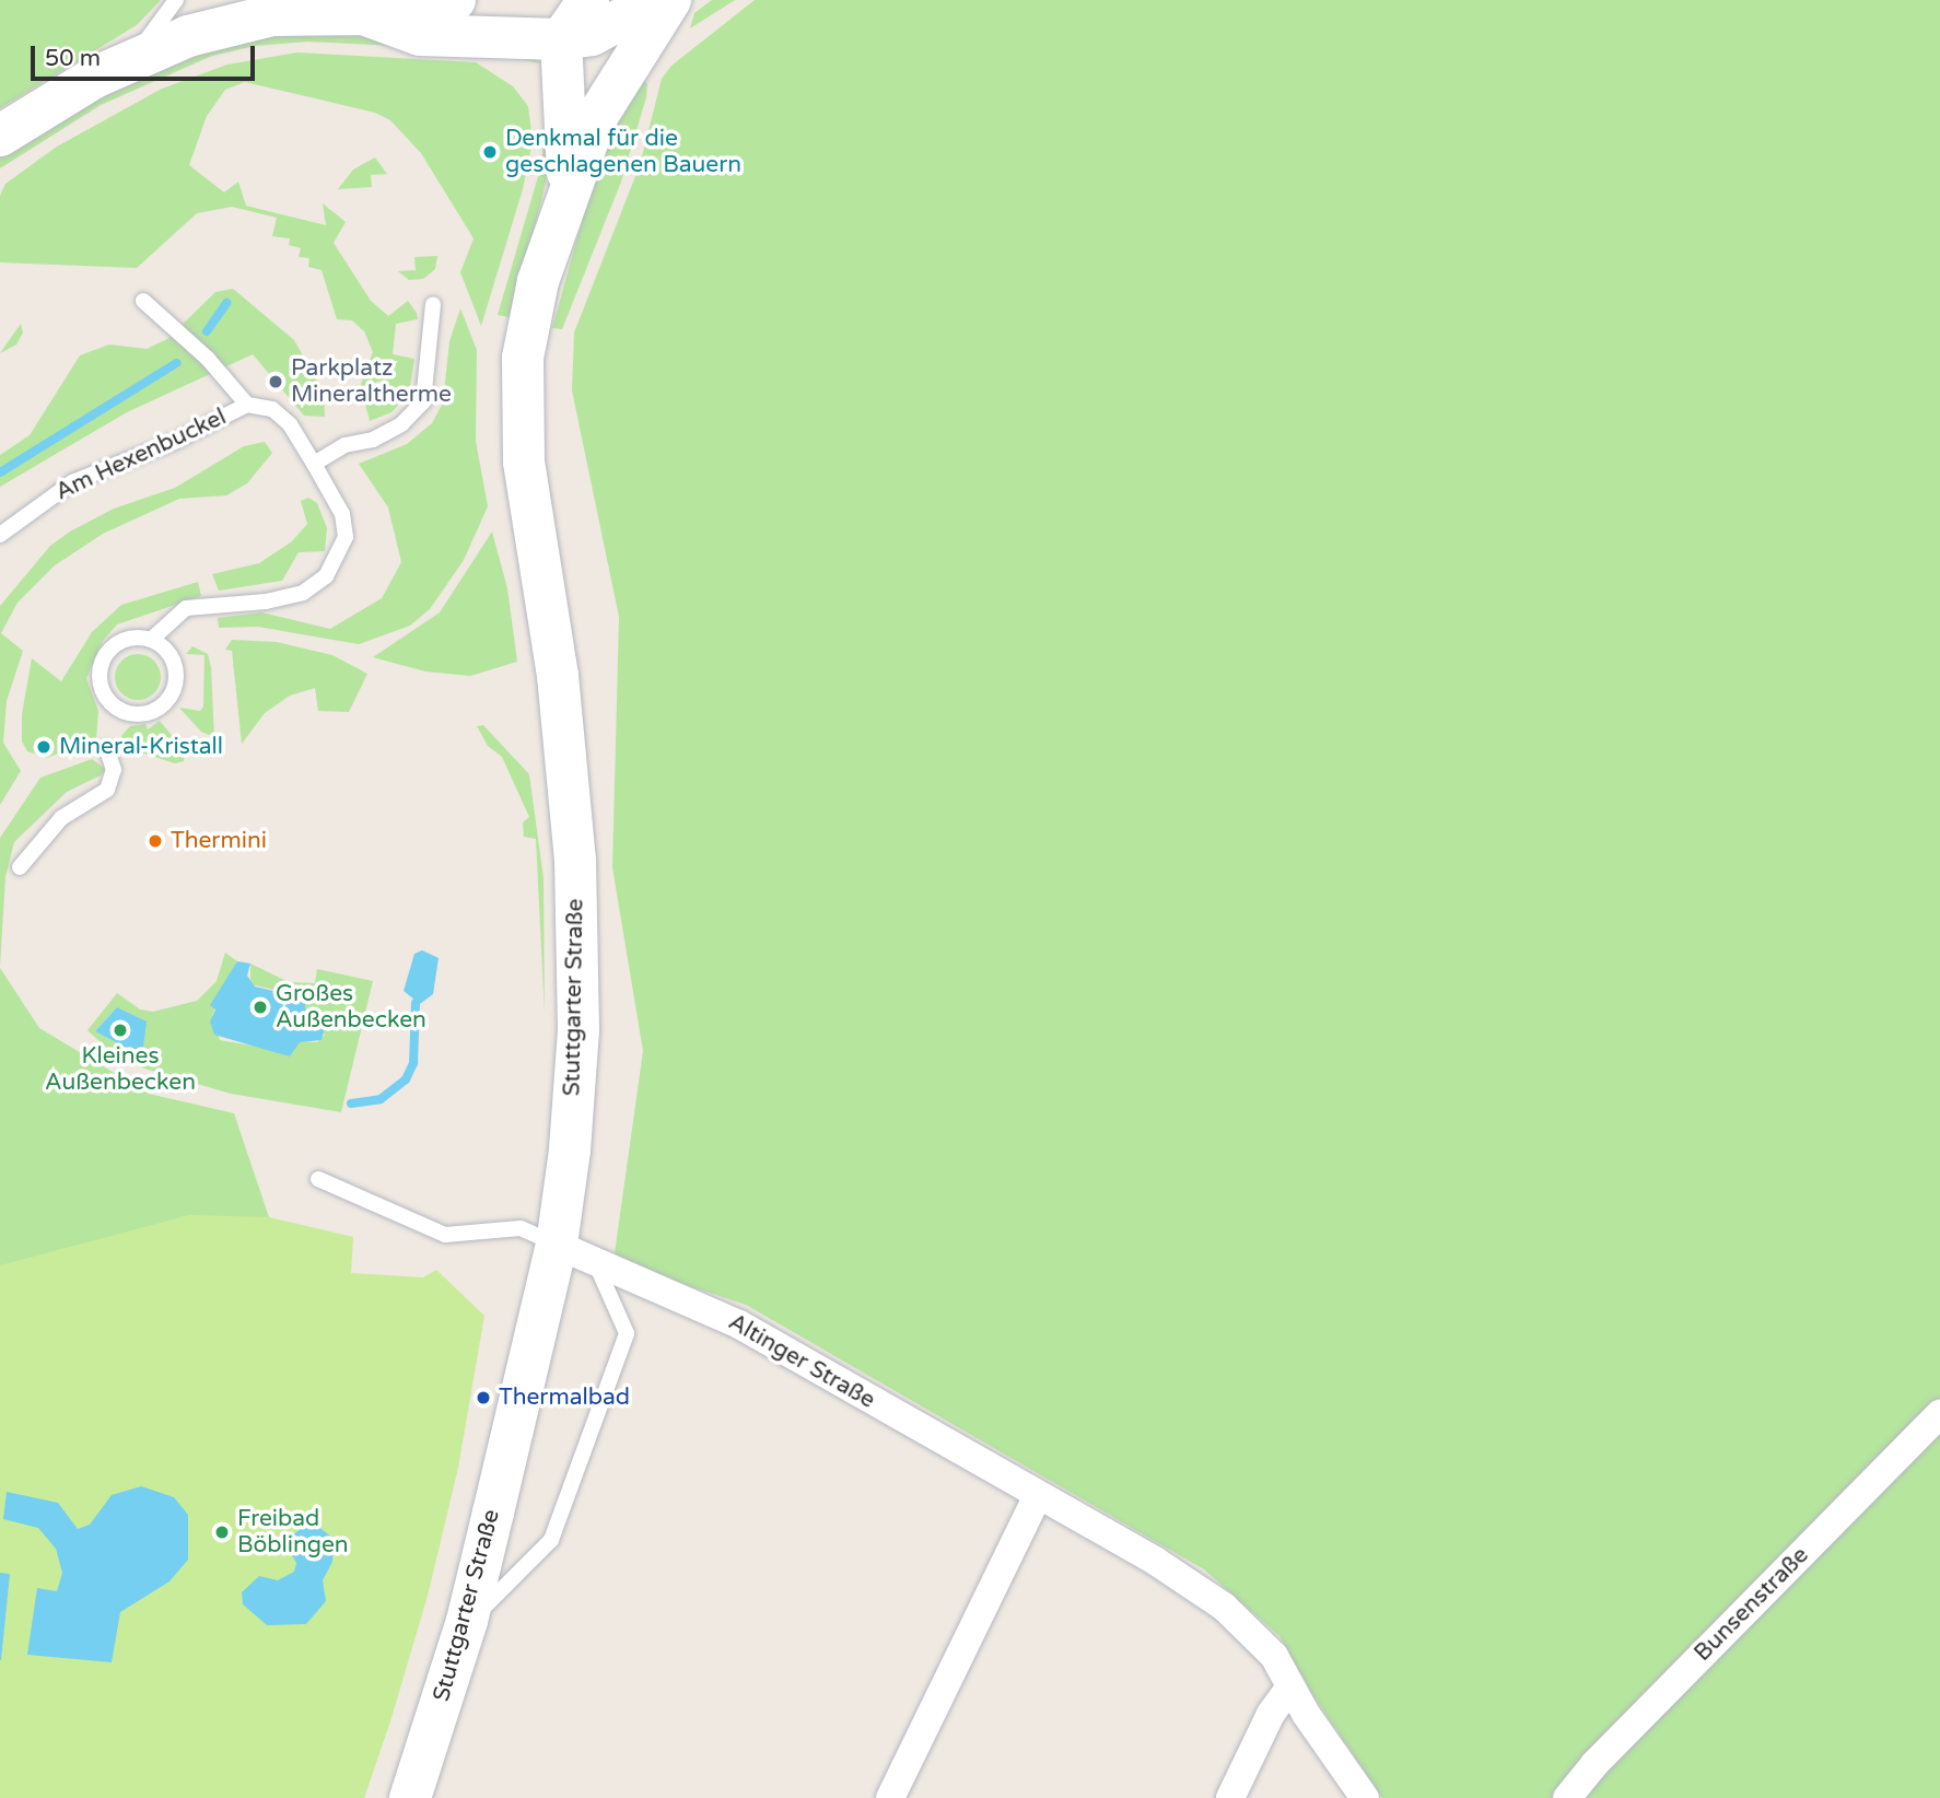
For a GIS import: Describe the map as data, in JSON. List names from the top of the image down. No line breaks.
{"streets":{"main road":["Stuttgarter Straße"],"street":["Altinger Straße","Bunsenstraße"],"lane":["Am Hexenbuckel"]},"crossings":[["Stuttgarter Straße","Altinger Straße"]],"places":["Denkmal für die geschlagenen Bauern","Parkplatz Mineraltherme","Mineral-Kristall","Thermini","Großes Außenbecken","Kleines Außenbecken","Thermalbad","Freibad Böblingen"],"scale_bar":"50 m"}
